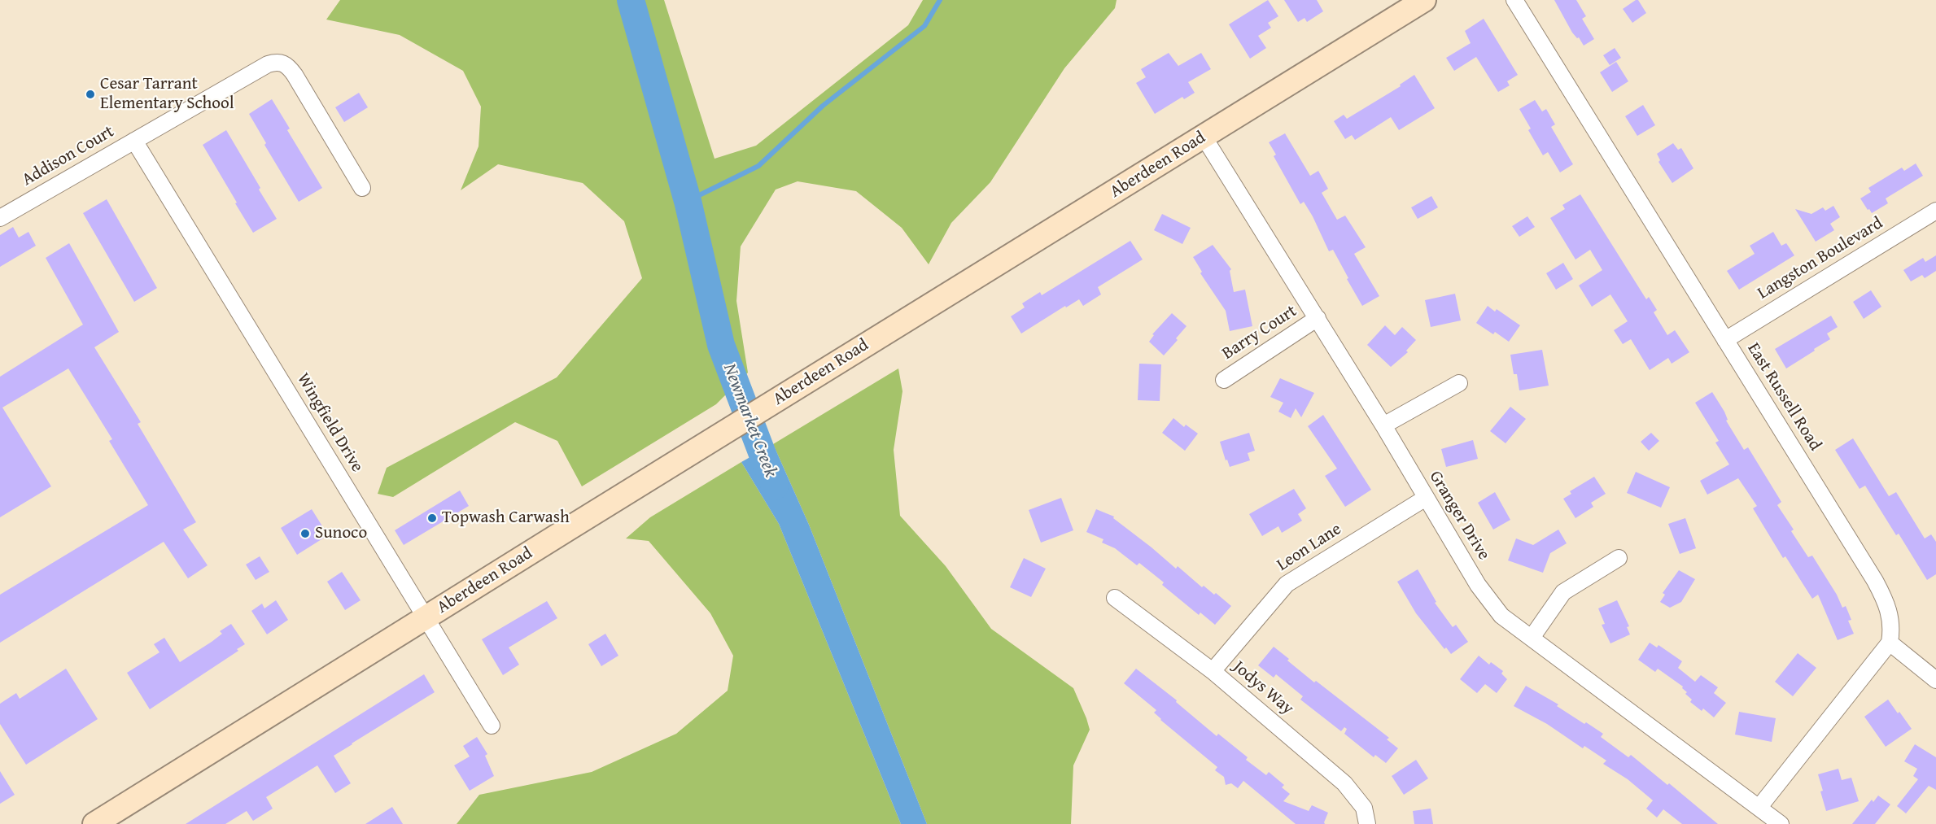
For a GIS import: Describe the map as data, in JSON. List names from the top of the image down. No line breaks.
{"streets":{"main road":["Aberdeen Road"],"street":["Addison Court","Langston Boulevard","Barry Court","East Russell Road","Wingfield Drive","Granger Drive","Leon Lane","Jodys Way"]},"crossings":[["Addison Court","Wingfield Drive"],["Aberdeen Road","Wingfield Drive"],["Aberdeen Road","Granger Drive"],["Langston Boulevard","East Russell Road"],["Barry Court","Granger Drive"],["Granger Drive","Leon Lane"],["Leon Lane","Jodys Way"]],"water":["Newmarket Creek"],"places":["Cesar Tarrant Elementary School","Topwash Carwash","Sunoco"]}
